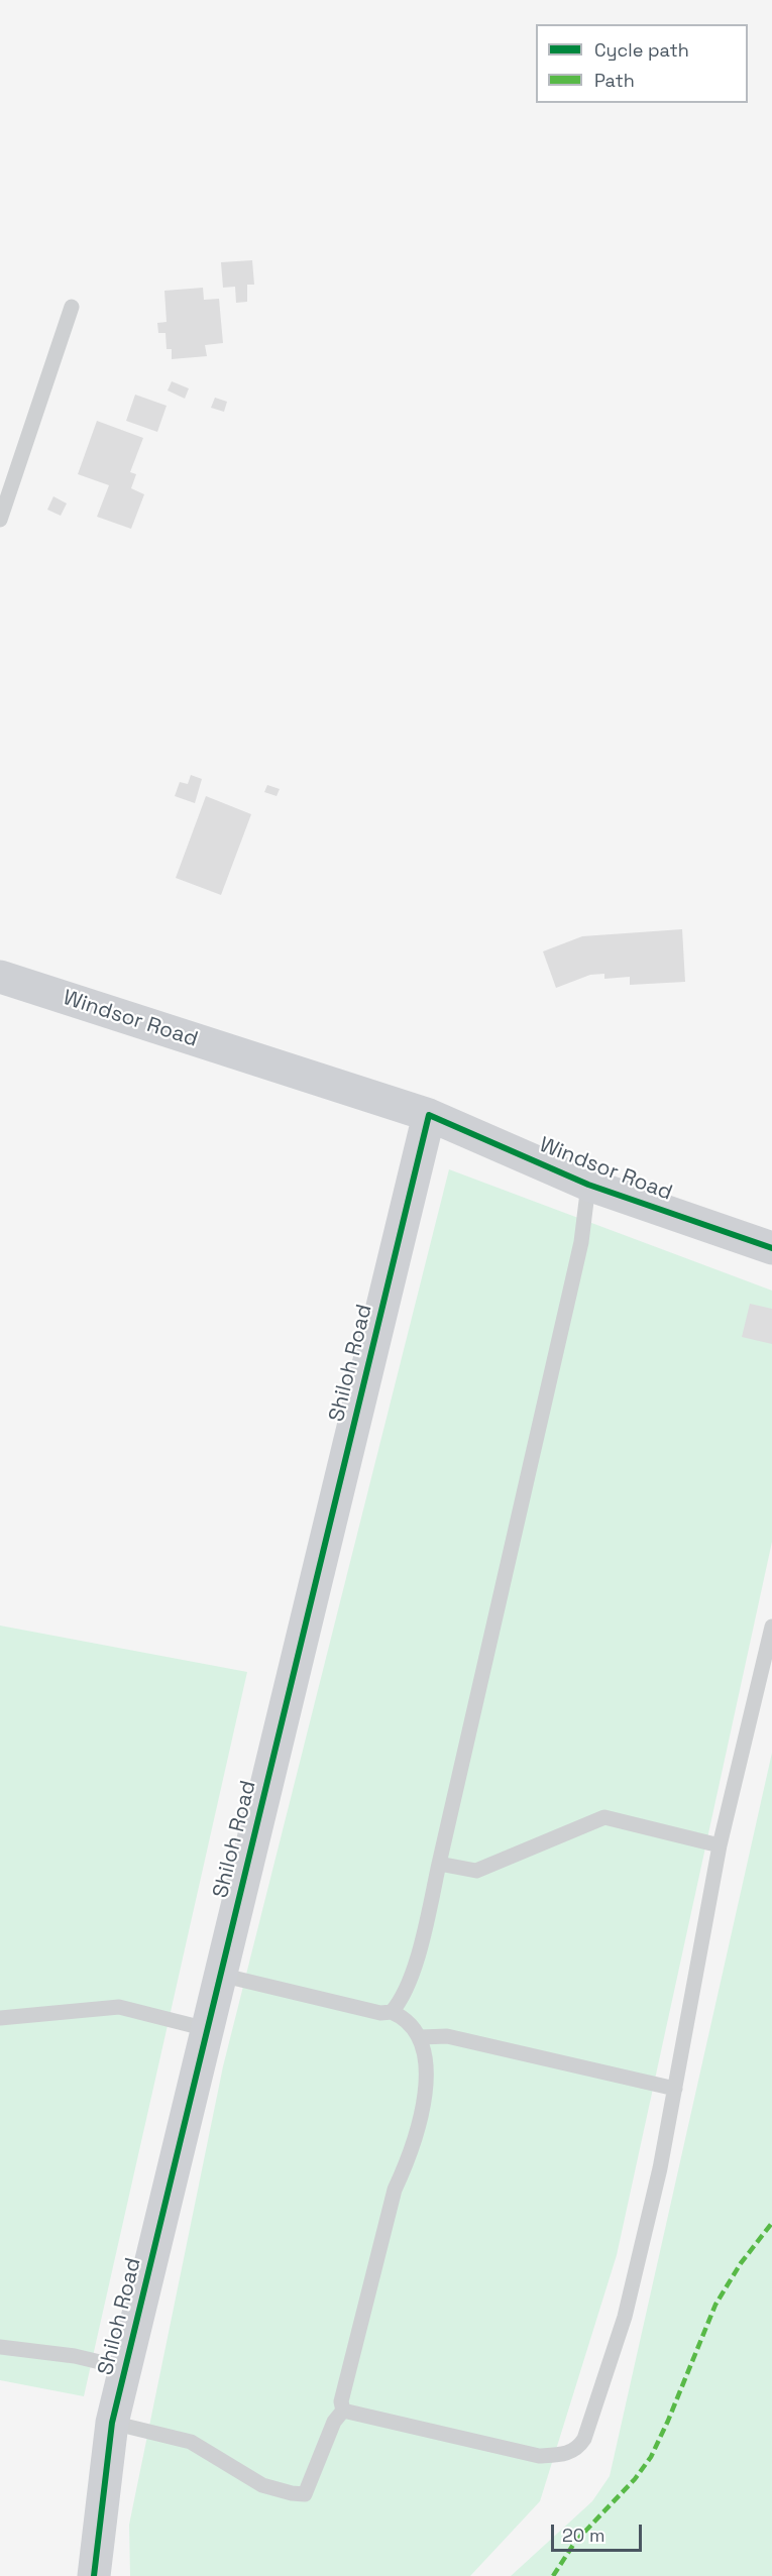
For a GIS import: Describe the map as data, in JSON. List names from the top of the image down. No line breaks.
{"streets":{"main road":["Windsor Road","Shiloh Road"]},"crossings":[["Windsor Road","Shiloh Road"]],"legend":["Cycle path","Path"],"scale_bar":"20 m"}
